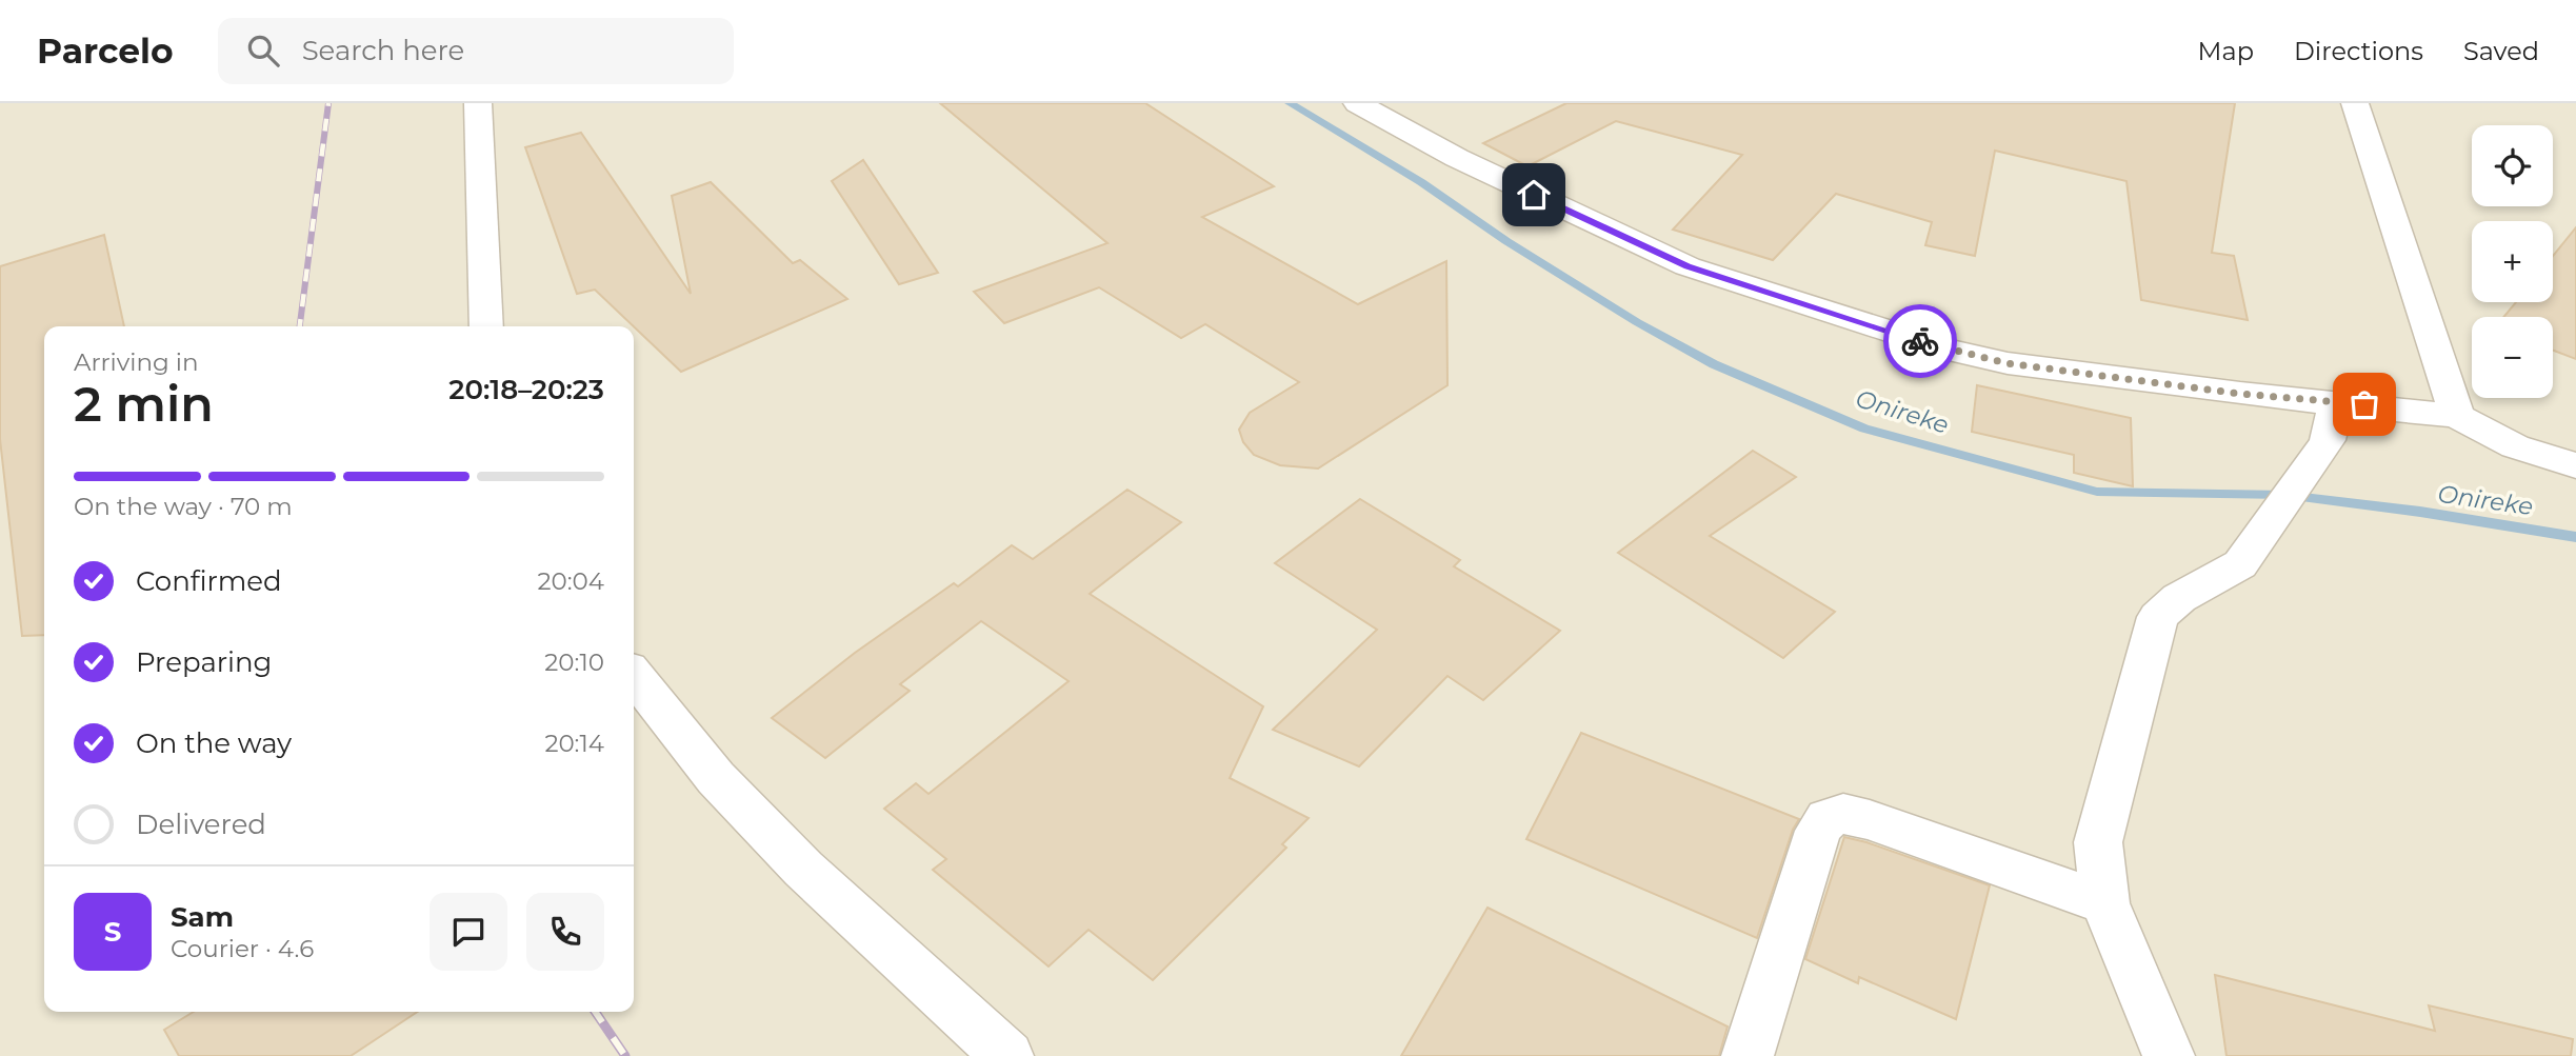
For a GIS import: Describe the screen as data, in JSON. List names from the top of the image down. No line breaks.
{"water":["Onireke"],"page":{"header":"Parcelo","search":"Search here","nav":["Map","Directions","Saved"],"map_buttons":["+","−"],"heading":["2 min","Arriving in","20:18–20:23"],"panel":["Sam","Courier · 4.6"],"bar":"On the way · 70 m","list":[["Confirmed","20:04"],["Preparing","20:10"],["On the way","20:14"],"Delivered"],"round":"S"}}
